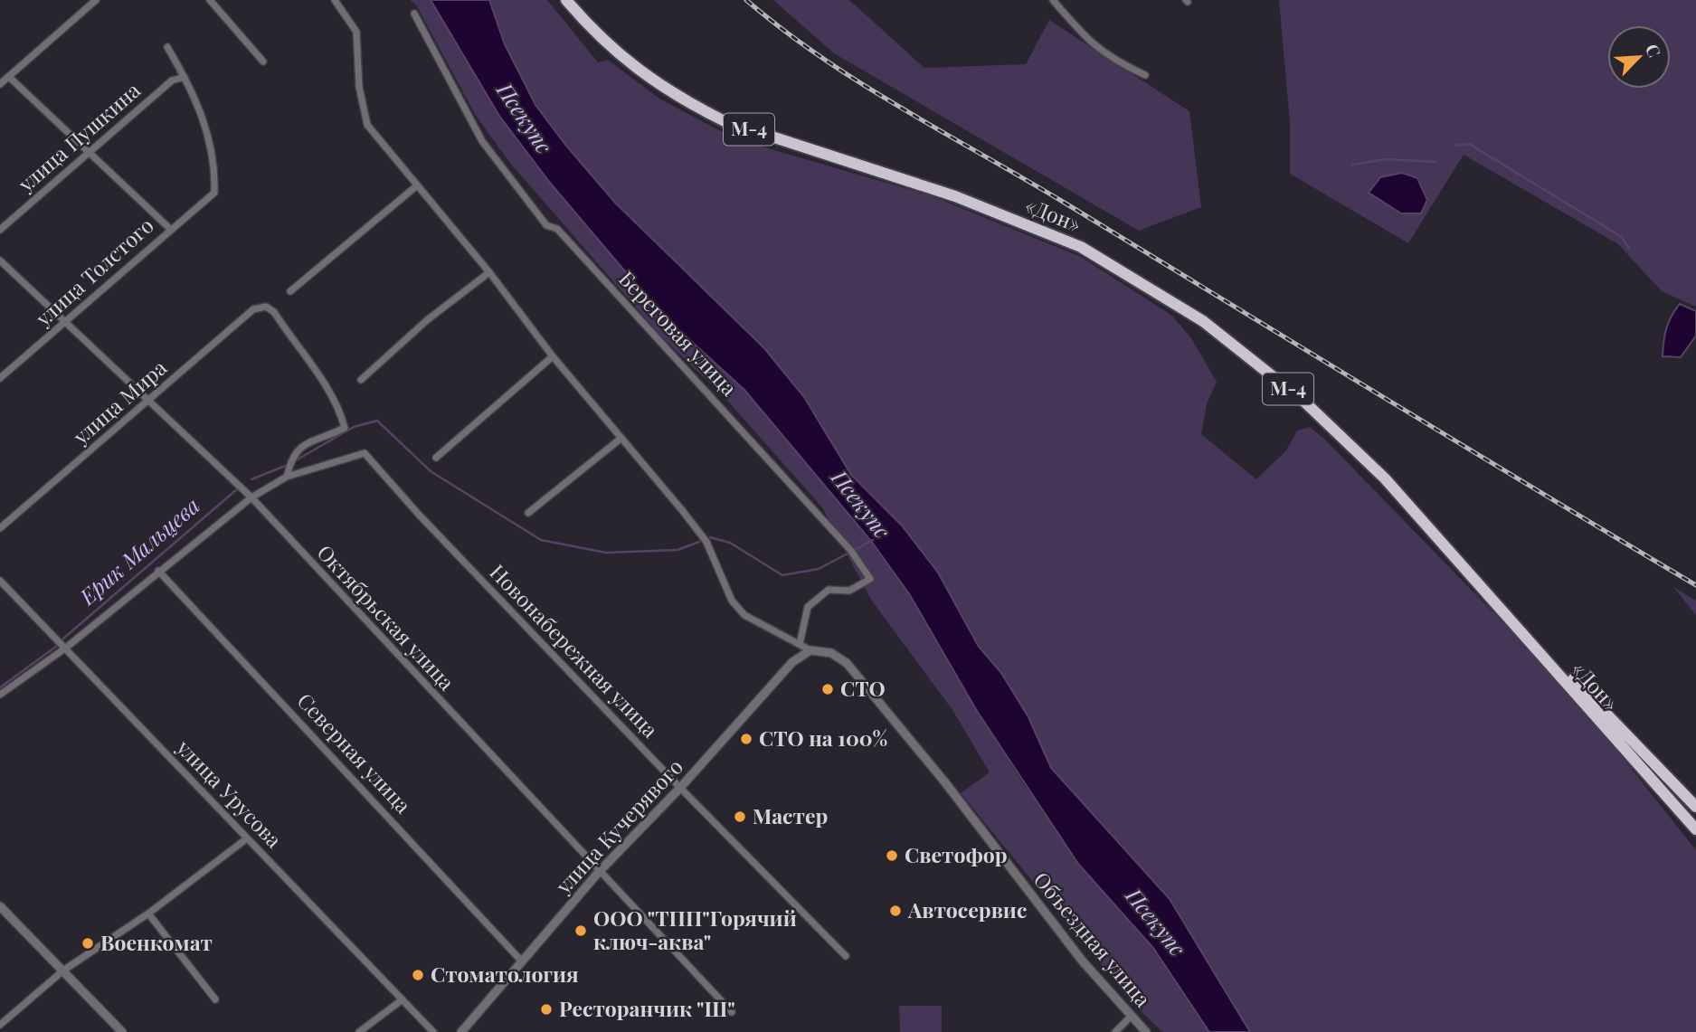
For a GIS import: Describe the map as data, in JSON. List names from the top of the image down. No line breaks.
{"streets":{"highway":["М-4","«Дон»"],"street":["улица Пушкина","улица Толстого","Береговая улица","улица Мира","Октябрьская улица","Новонабережная улица","Северная улица","улица Урусова","улица Кучерявого","Объездная улица"]},"crossings":[["улица Пушкина","улица Толстого"],["улица Толстого","Октябрьская улица"],["улица Мира","Октябрьская улица"],["улица Мира","Новонабережная улица"],["Октябрьская улица","улица Кучерявого"],["Новонабережная улица","улица Кучерявого"],["Северная улица","улица Кучерявого"],["улица Кучерявого","Объездная улица"]],"water":["Псекупс","Ерик Мальцева"],"places":["СТО","СТО на 100%","Мастер","Светофор","Автосервис","ООО \"ТПП\"Горячий ключ-аква\"","Военкомат","Стоматология","Ресторанчик \"Ш\""],"north":"top right"}
